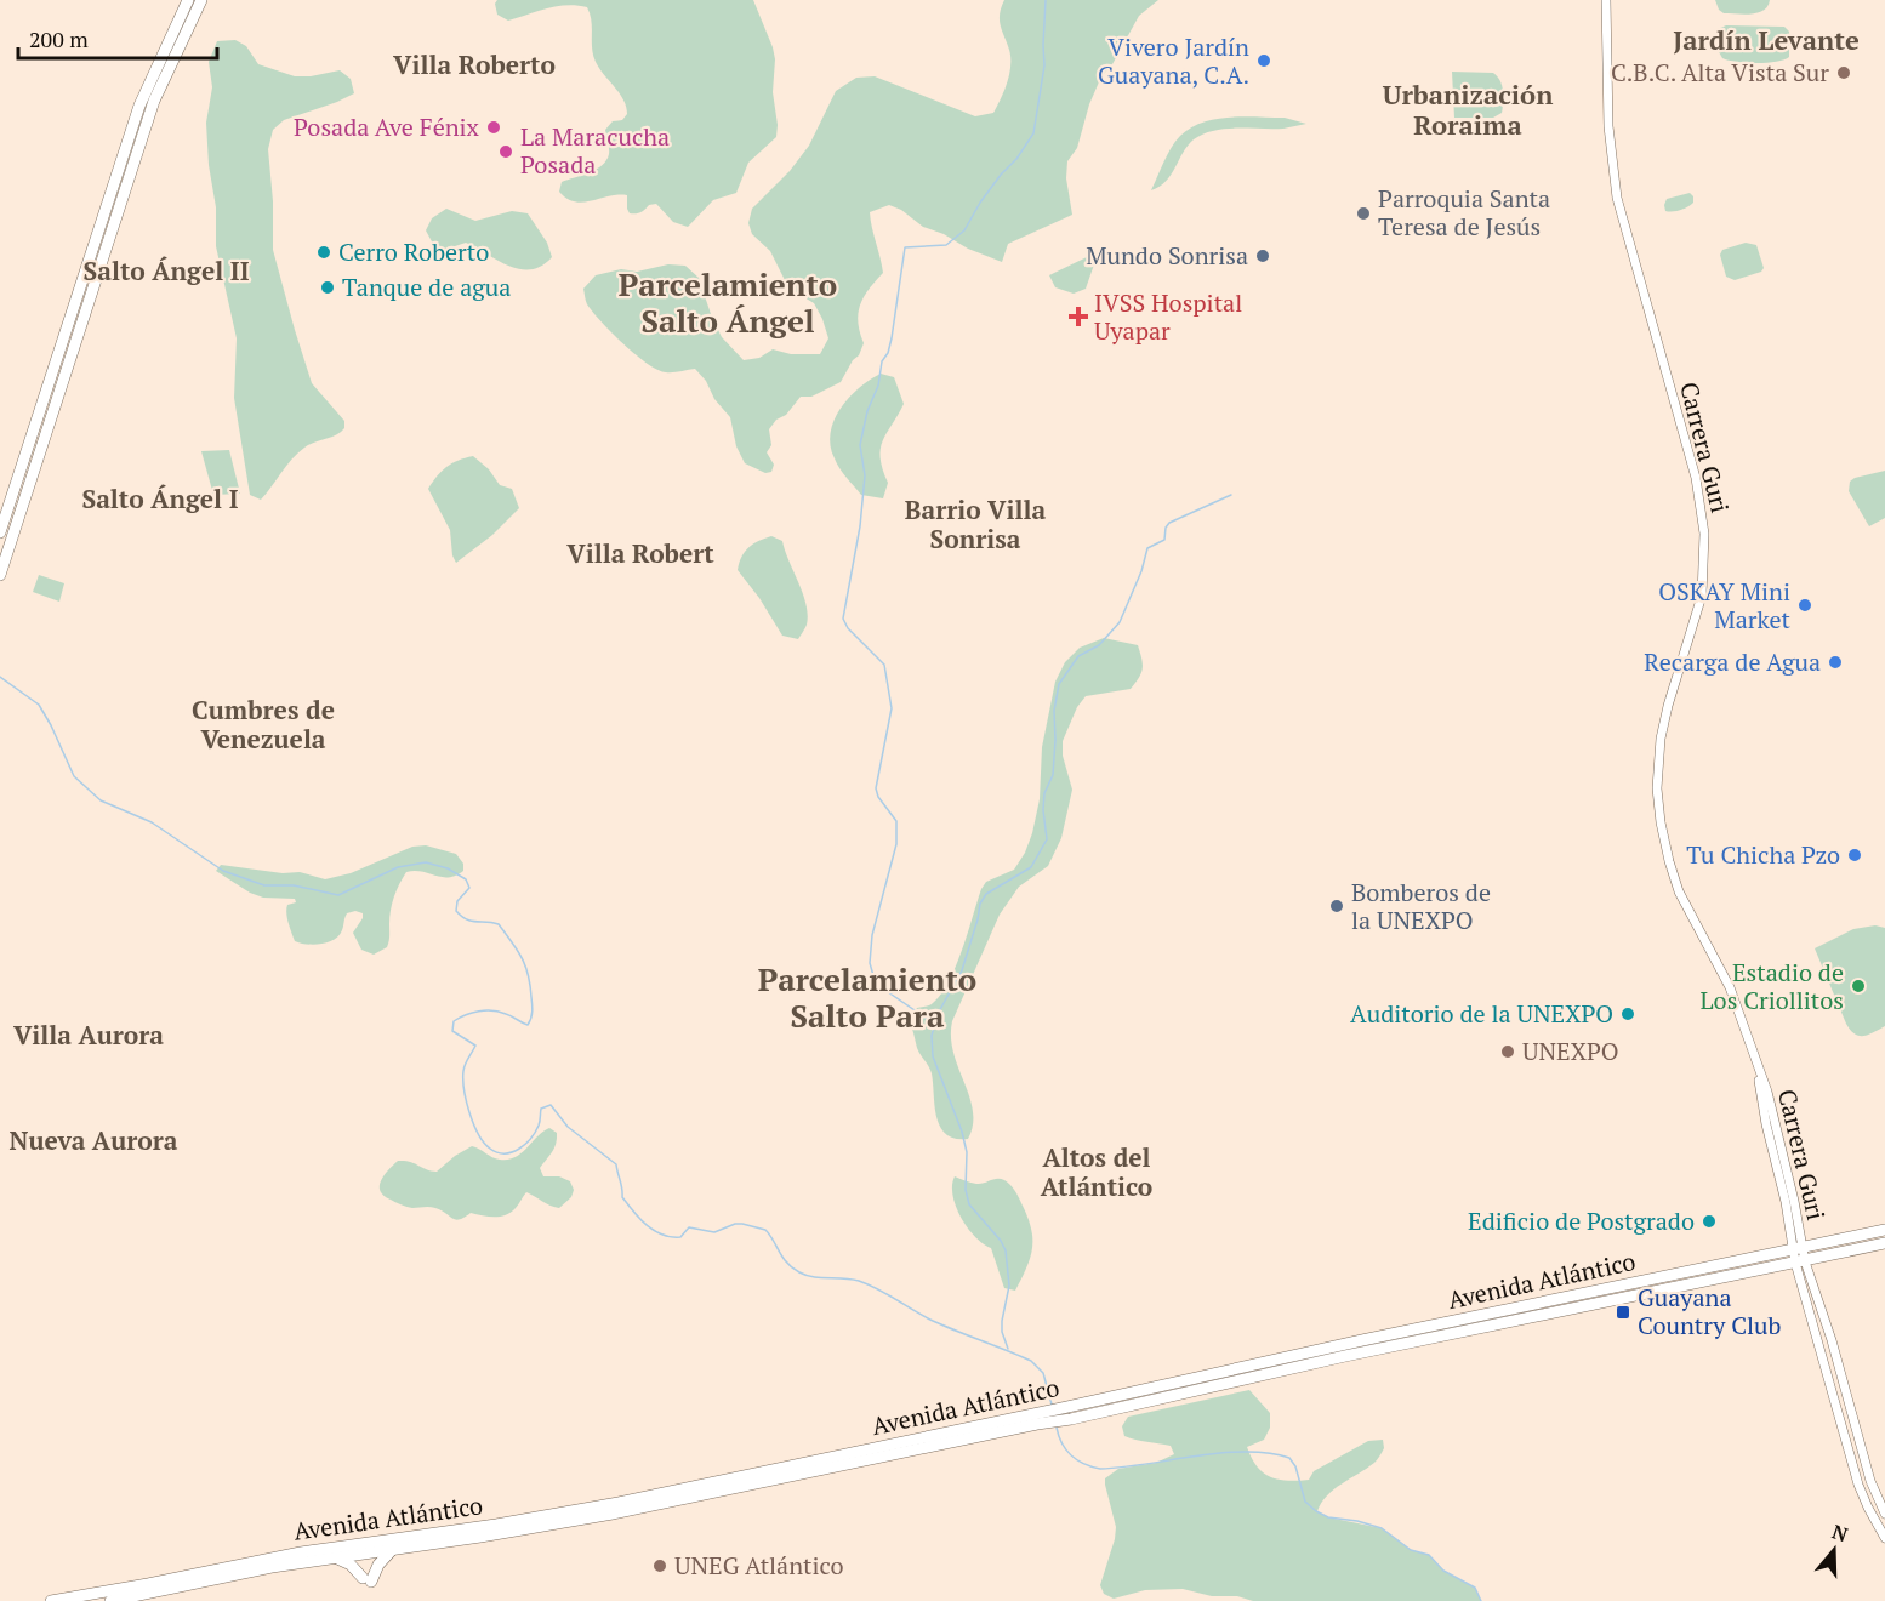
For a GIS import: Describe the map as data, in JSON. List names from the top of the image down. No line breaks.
{"streets":{"main road":["Avenida Atlántico"],"street":["Carrera Guri"]},"crossings":[["Carrera Guri","Avenida Atlántico"]],"districts":["Jardín Levante","Villa Roberto","Urbanización Roraima","Salto Ángel II","Parcelamiento Salto Ángel","Salto Ángel I","Barrio Villa Sonrisa","Villa Robert","Cumbres de Venezuela","Parcelamiento Salto Para","Villa Aurora","Nueva Aurora","Altos del Atlántico"],"places":{"other":["Vivero Jardín Guayana, C.A.","C.B.C. Alta Vista Sur","Posada Ave Fénix","La Maracucha Posada","Parroquia Santa Teresa de Jesús","Cerro Roberto","Mundo Sonrisa","Tanque de agua","OSKAY Mini Market","Recarga de Agua","Tu Chicha Pzo","Bomberos de la UNEXPO","Estadio de Los Criollitos","Auditorio de la UNEXPO","UNEXPO","Edificio de Postgrado","UNEG Atlántico"],"health":["IVSS Hospital Uyapar"],"transit":["Guayana Country Club"]},"scale_bar":"200 m","north":"top"}
